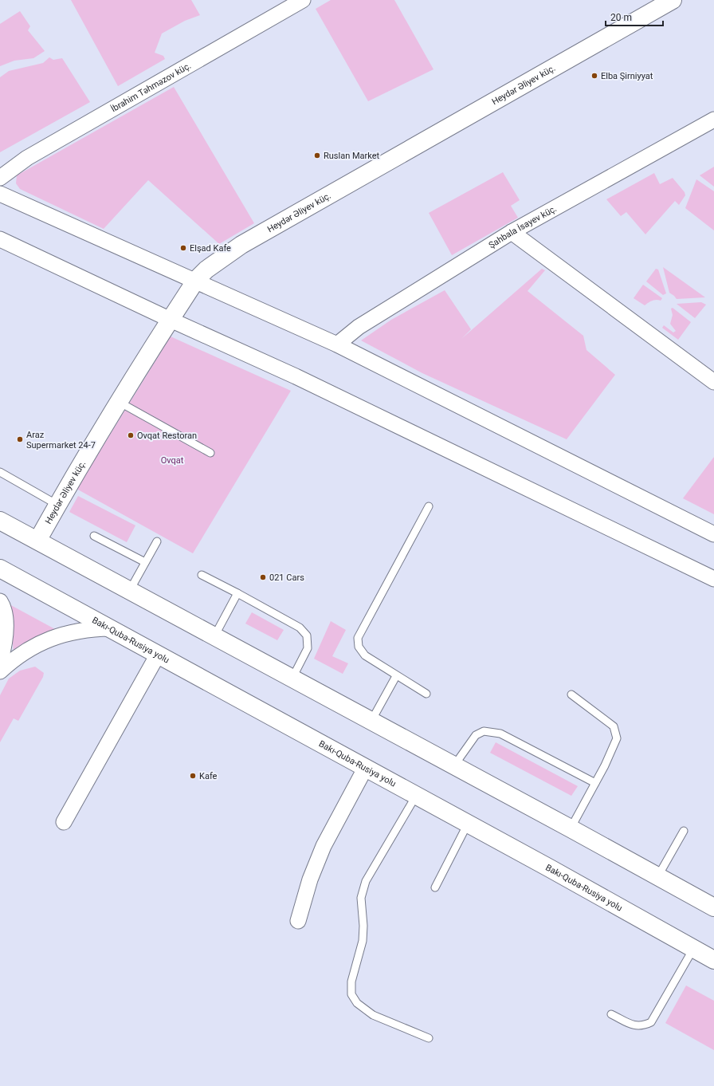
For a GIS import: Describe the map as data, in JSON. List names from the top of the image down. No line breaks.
{"streets":{"main road":["Heydər Əliyev küç.","Bakı-Quba-Rusiya yolu"],"street":["İbrahim Təhməzov küç.","Şahbala İsayev küç."]},"parks":["Ovqat"],"places":["Elba Şirniyyat","Ruslan Market","Elşad Kafe","Ovqat Restoran","Araz Supermarket 24-7","021 Cars","Kafe"],"scale_bar":"20 m"}
